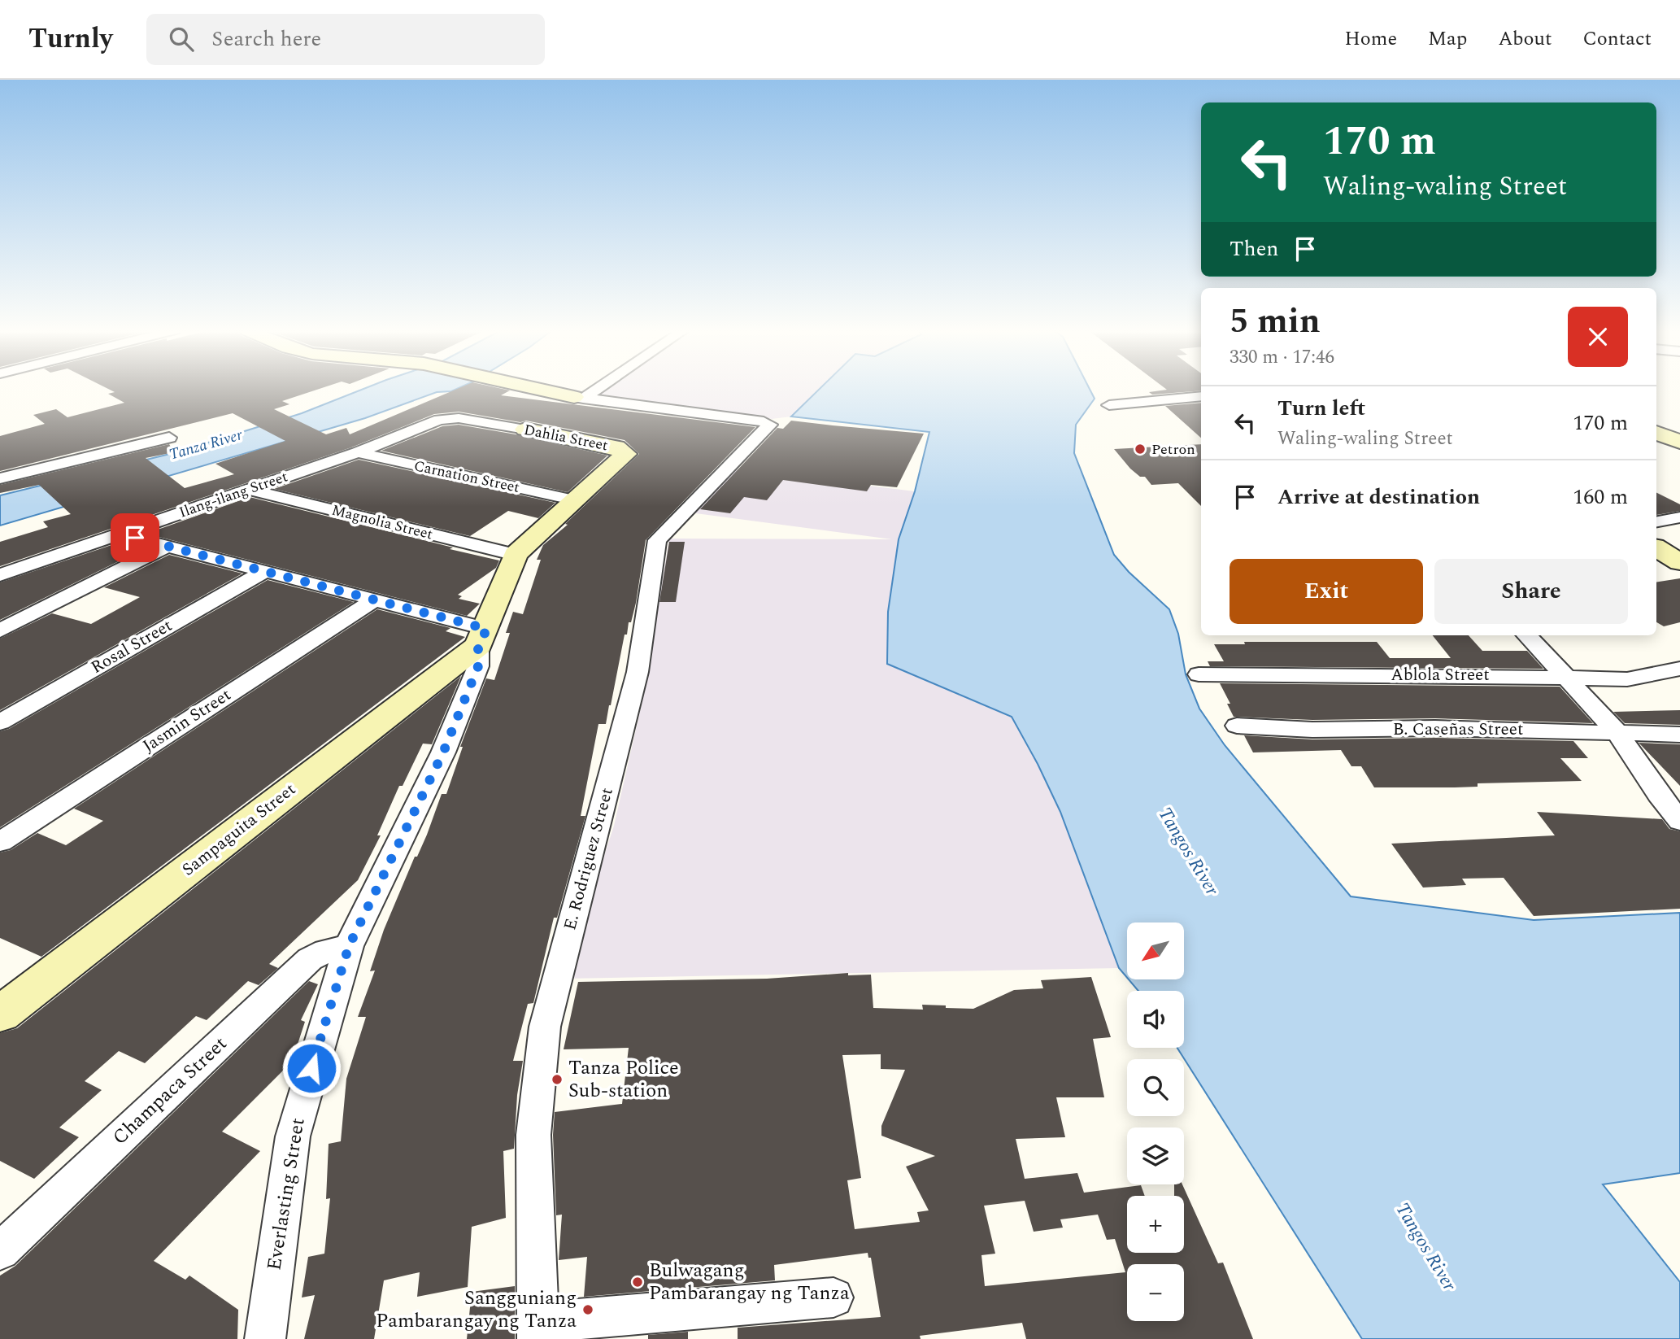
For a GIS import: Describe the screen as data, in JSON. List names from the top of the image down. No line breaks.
{"streets":{"street":["Dahlia Street","Carnation Street","Ilang-ilang Street","Magnolia Street","Rosal Street","Ablola Street","Jasmin Street","B. Caseñas Street","Sampaguita Street","E. Rodriguez Street","Champaca Street","Everlasting Street"]},"crossings":[["Dahlia Street","Ilang-ilang Street"],["Dahlia Street","Everlasting Street"],["Carnation Street","Ilang-ilang Street"],["Carnation Street","Everlasting Street"],["Ilang-ilang Street","Magnolia Street"],["Magnolia Street","Everlasting Street"],["Sampaguita Street","Everlasting Street"],["Champaca Street","Everlasting Street"]],"water":["Tanza River","Tangos River"],"places":["Petron","Tanza Police Sub-station","Bulwagang Pambarangay ng Tanza","Sangguniang Pambarangay ng Tanza"],"north":"bottom left","page":{"header":"Turnly","search":"Search here","nav":["Home","Map","About","Contact"],"turn":["170 m","Waling-waling Street"],"then":"Then","heading":["5 min","330 m · 17:46"],"list":[{"name":"Turn left","note":"Waling-waling Street","value":"170 m"},{"name":"Arrive at destination","value":"160 m"}],"buttons":["Exit","Share"],"map_buttons":["+","−"]}}
